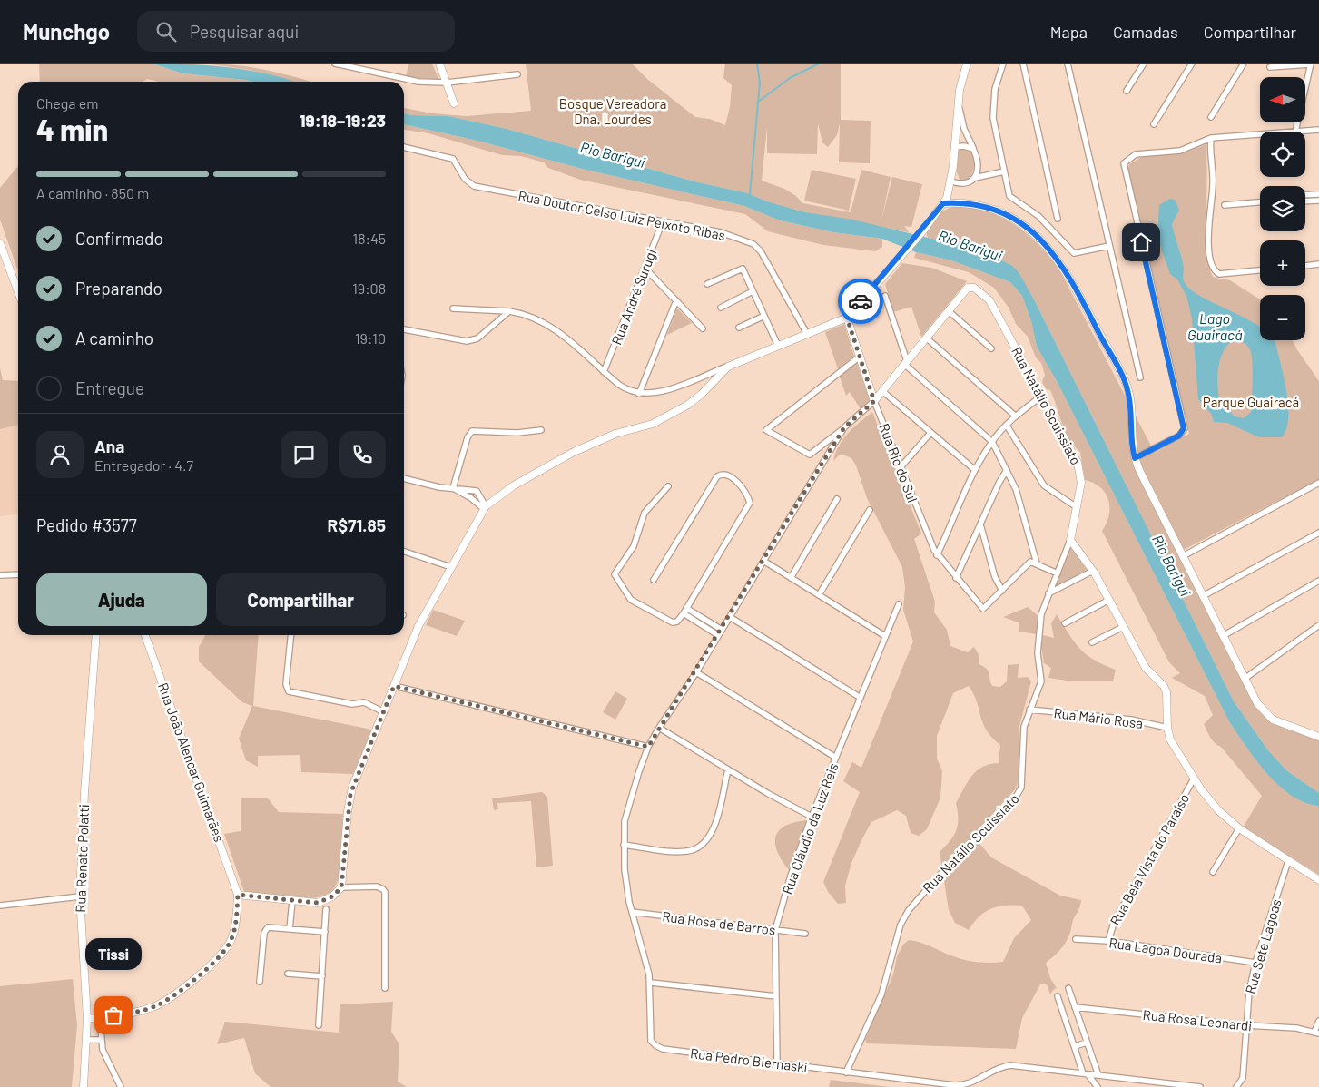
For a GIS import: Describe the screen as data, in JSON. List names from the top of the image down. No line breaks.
{"streets":{"main road":["Rua Natálio Scuissiato","Rua Rio do Sul","Rua João Alencar Guimarães","Rua Renato Polatti"],"street":["Rua Doutor Celso Luiz Peixoto Ribas","Rua André Surugi","Rua Mário Rosa","Rua Cláudio da Luz Reis","Rua Bela Vista do Paraíso","Rua Rosa de Barros","Rua Sete Lagoas","Rua Lagoa Dourada","Rua Rosa Leonardi","Rua Pedro Biernaski"]},"crossings":[["Rua Doutor Celso Luiz Peixoto Ribas","Rua André Surugi"],["Rua Natálio Scuissiato","Rua Mário Rosa"],["Rua Natálio Scuissiato","Rua Pedro Biernaski"],["Rua Cláudio da Luz Reis","Rua Rosa de Barros"],["Rua Cláudio da Luz Reis","Rua Pedro Biernaski"],["Rua Bela Vista do Paraíso","Rua Lagoa Dourada"],["Rua Sete Lagoas","Rua Lagoa Dourada"],["Rua Sete Lagoas","Rua Rosa Leonardi"]],"water":["Rio Barigui","Lago Guairacá"],"parks":["Bosque Vereadora Dna. Lourdes","Parque Guairacá"],"places":["Tissi"],"north":"left","page":{"header":"Munchgo","search":"Pesquisar aqui","nav":["Mapa","Camadas","Compartilhar"],"map_buttons":["+","−"],"heading":["4 min","Chega em","19:18–19:23"],"panel":["Ana","Entregador · 4.7","Pedido #3577","R$71.85"],"bar":"A caminho · 850 m","list":[["Confirmado","18:45"],["Preparando","19:08"],["A caminho","19:10"],"Entregue"],"buttons":["Ajuda","Compartilhar"],"bubble":"Tissi"}}
